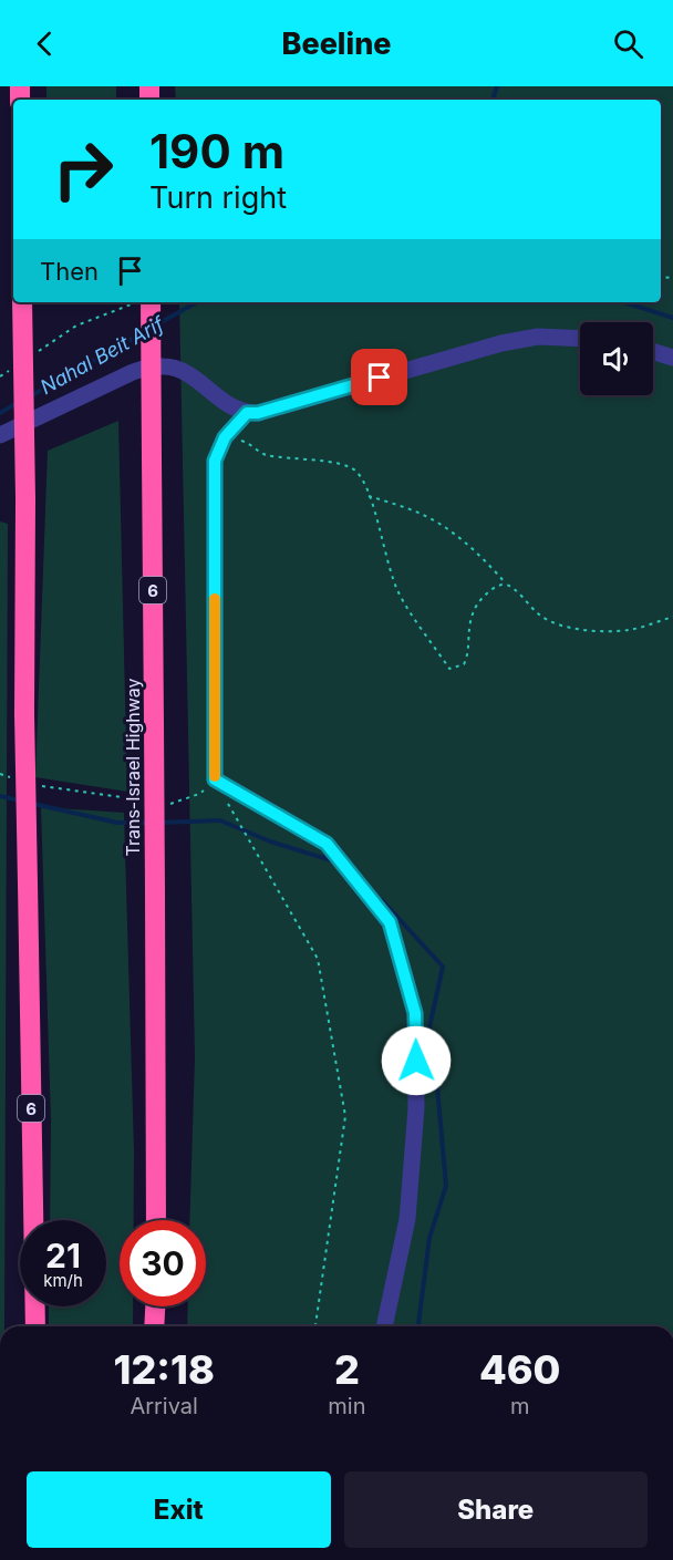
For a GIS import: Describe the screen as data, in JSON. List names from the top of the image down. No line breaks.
{"streets":{"highway":["6","Trans-Israel Highway"]},"water":["Nahal Beit Arif"],"page":{"header":"Beeline","turn":["190 m","Turn right"],"then":"Then","speed":"21 km/h","limit":"30","eta":["12:18","Arrival","2","min","460","m"],"buttons":["Exit","Share"]}}
